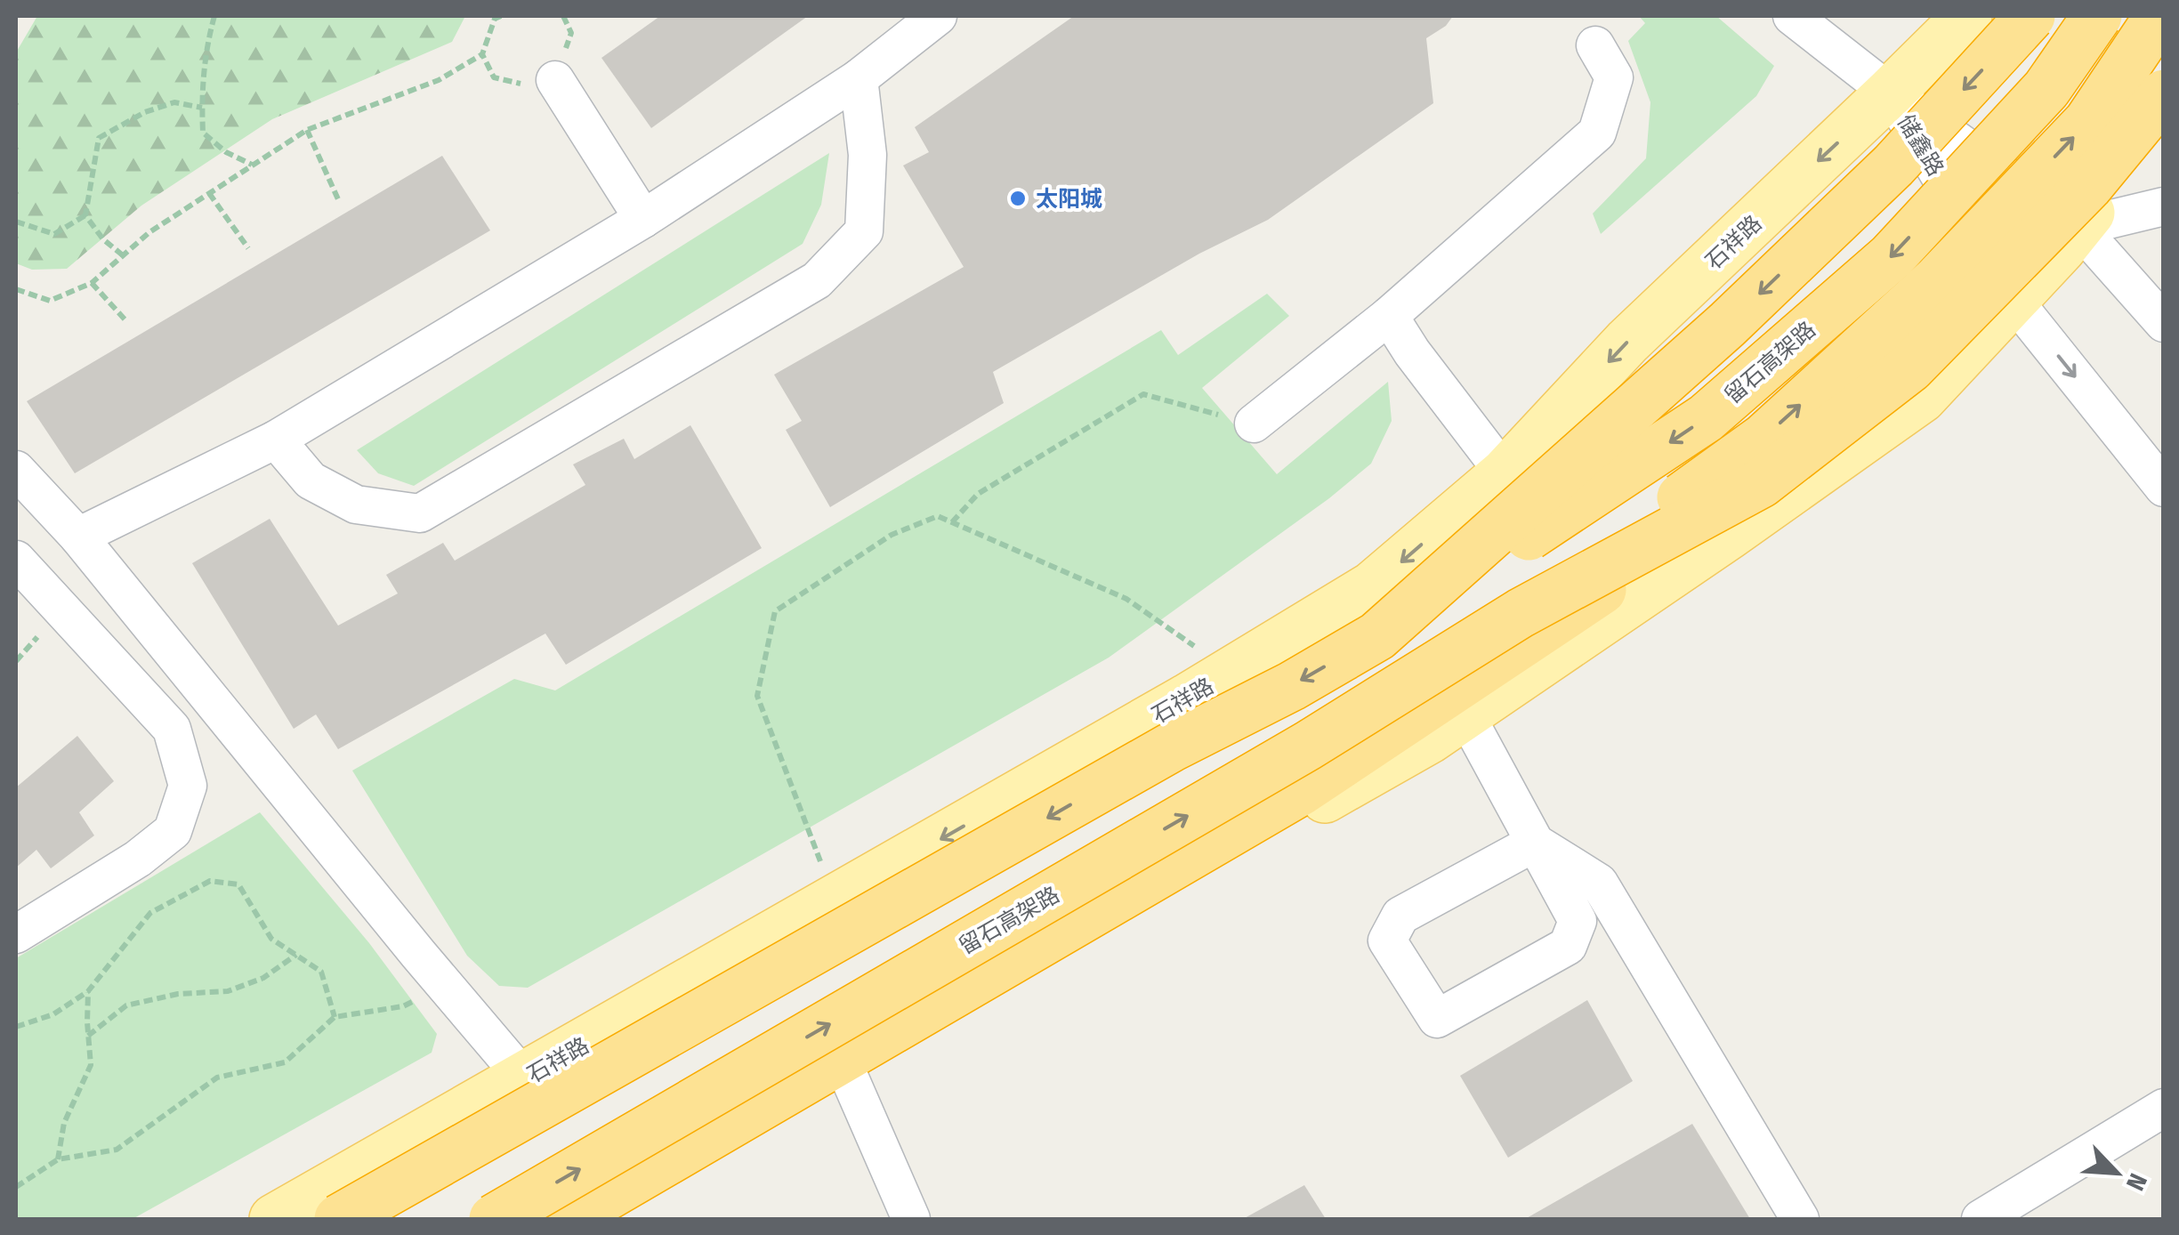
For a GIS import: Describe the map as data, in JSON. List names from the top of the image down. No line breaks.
{"streets":{"highway":["留石高架路"],"main road":["石祥路"],"street":["储鑫路"]},"crossings":[["储鑫路","石祥路"]],"places":["太阳城"],"north":"bottom right"}
